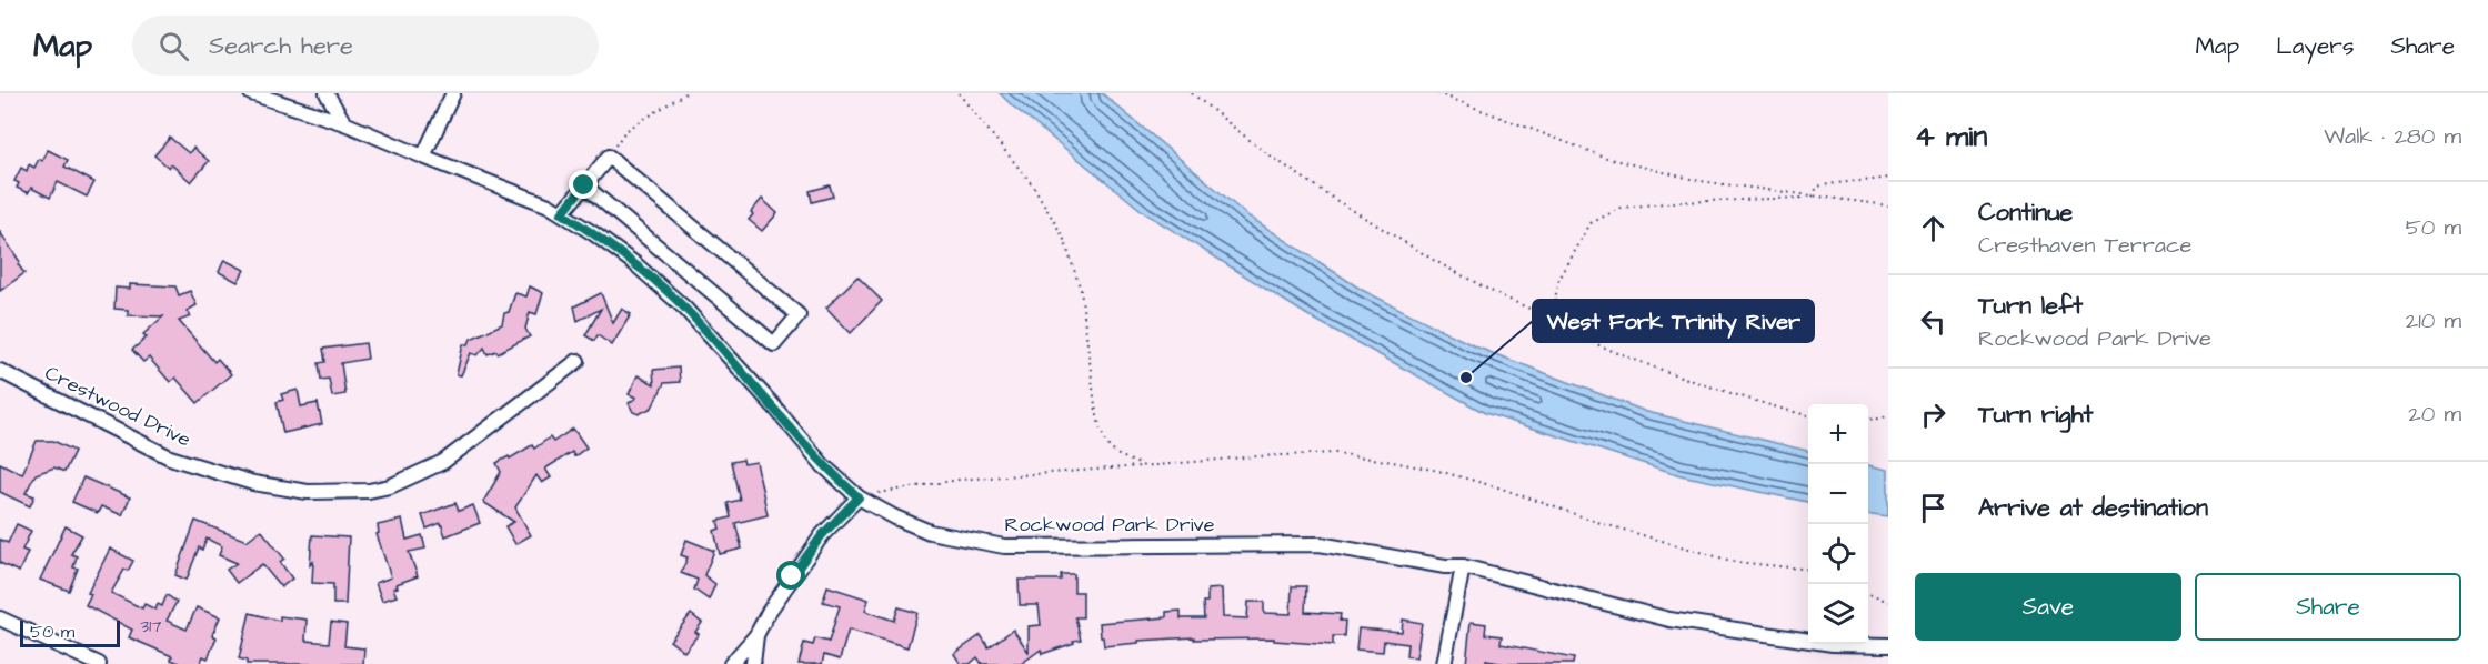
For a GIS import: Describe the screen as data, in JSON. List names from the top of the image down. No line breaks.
{"streets":{"street":["Crestwood Drive","Rockwood Park Drive"]},"places":["West Fork Trinity River"],"house_numbers":["317"],"scale_bar":"50 m","page":{"header":"Map","search":"Search here","nav":["Map","Layers","Share"],"heading":["4 min","Walk · 280 m"],"list":[["Continue","Cresthaven Terrace","50 m"],["Turn left","Rockwood Park Drive","210 m"],["Turn right","20 m"],"Arrive at destination"],"map_buttons":["+","−"],"buttons":["Save","Share"],"scale":"50 m"}}
